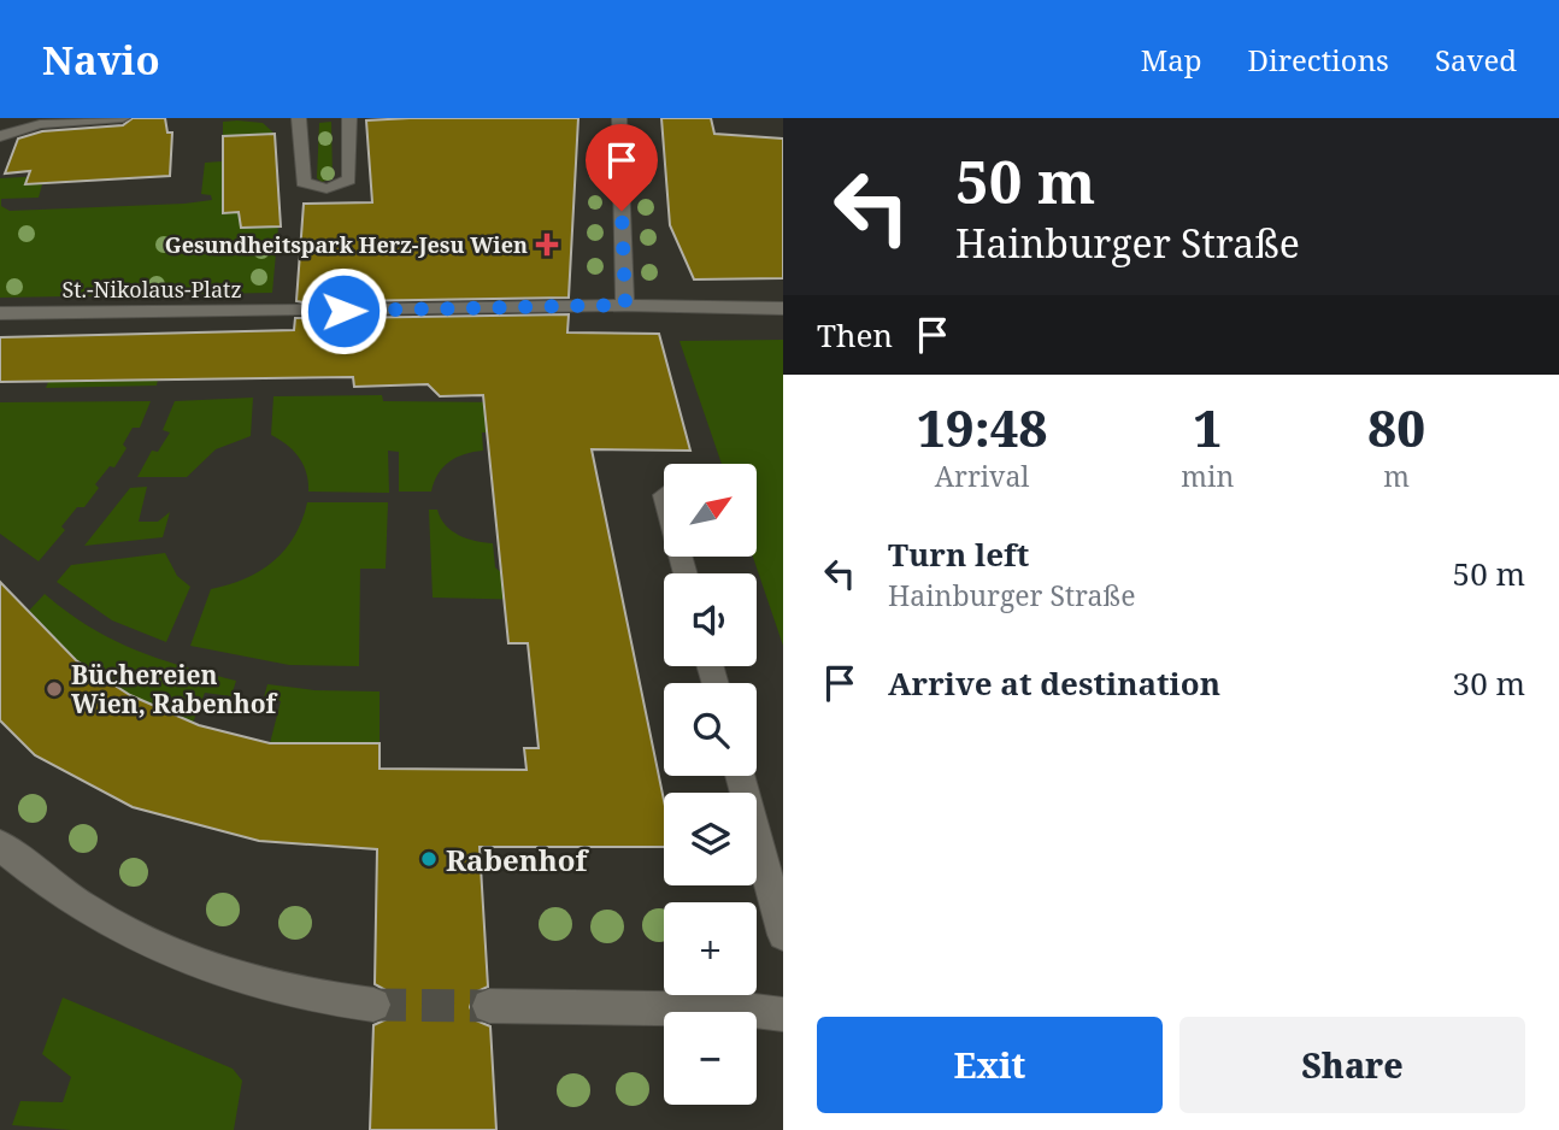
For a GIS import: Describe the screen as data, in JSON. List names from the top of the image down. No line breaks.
{"streets":{"street":["St.-Nikolaus-Platz"]},"places":{"health":["Gesundheitspark Herz-Jesu Wien"],"other":["Büchereien Wien, Rabenhof","Rabenhof"]},"north":"top right","page":{"header":"Navio","nav":["Map","Directions","Saved"],"turn":["50 m","Hainburger Straße"],"then":"Then","eta":["19:48","Arrival","1","min","80","m"],"map_buttons":["+","−"],"list":[{"name":"Turn left","note":"Hainburger Straße","value":"50 m"},{"name":"Arrive at destination","value":"30 m"}],"buttons":["Exit","Share"]}}
